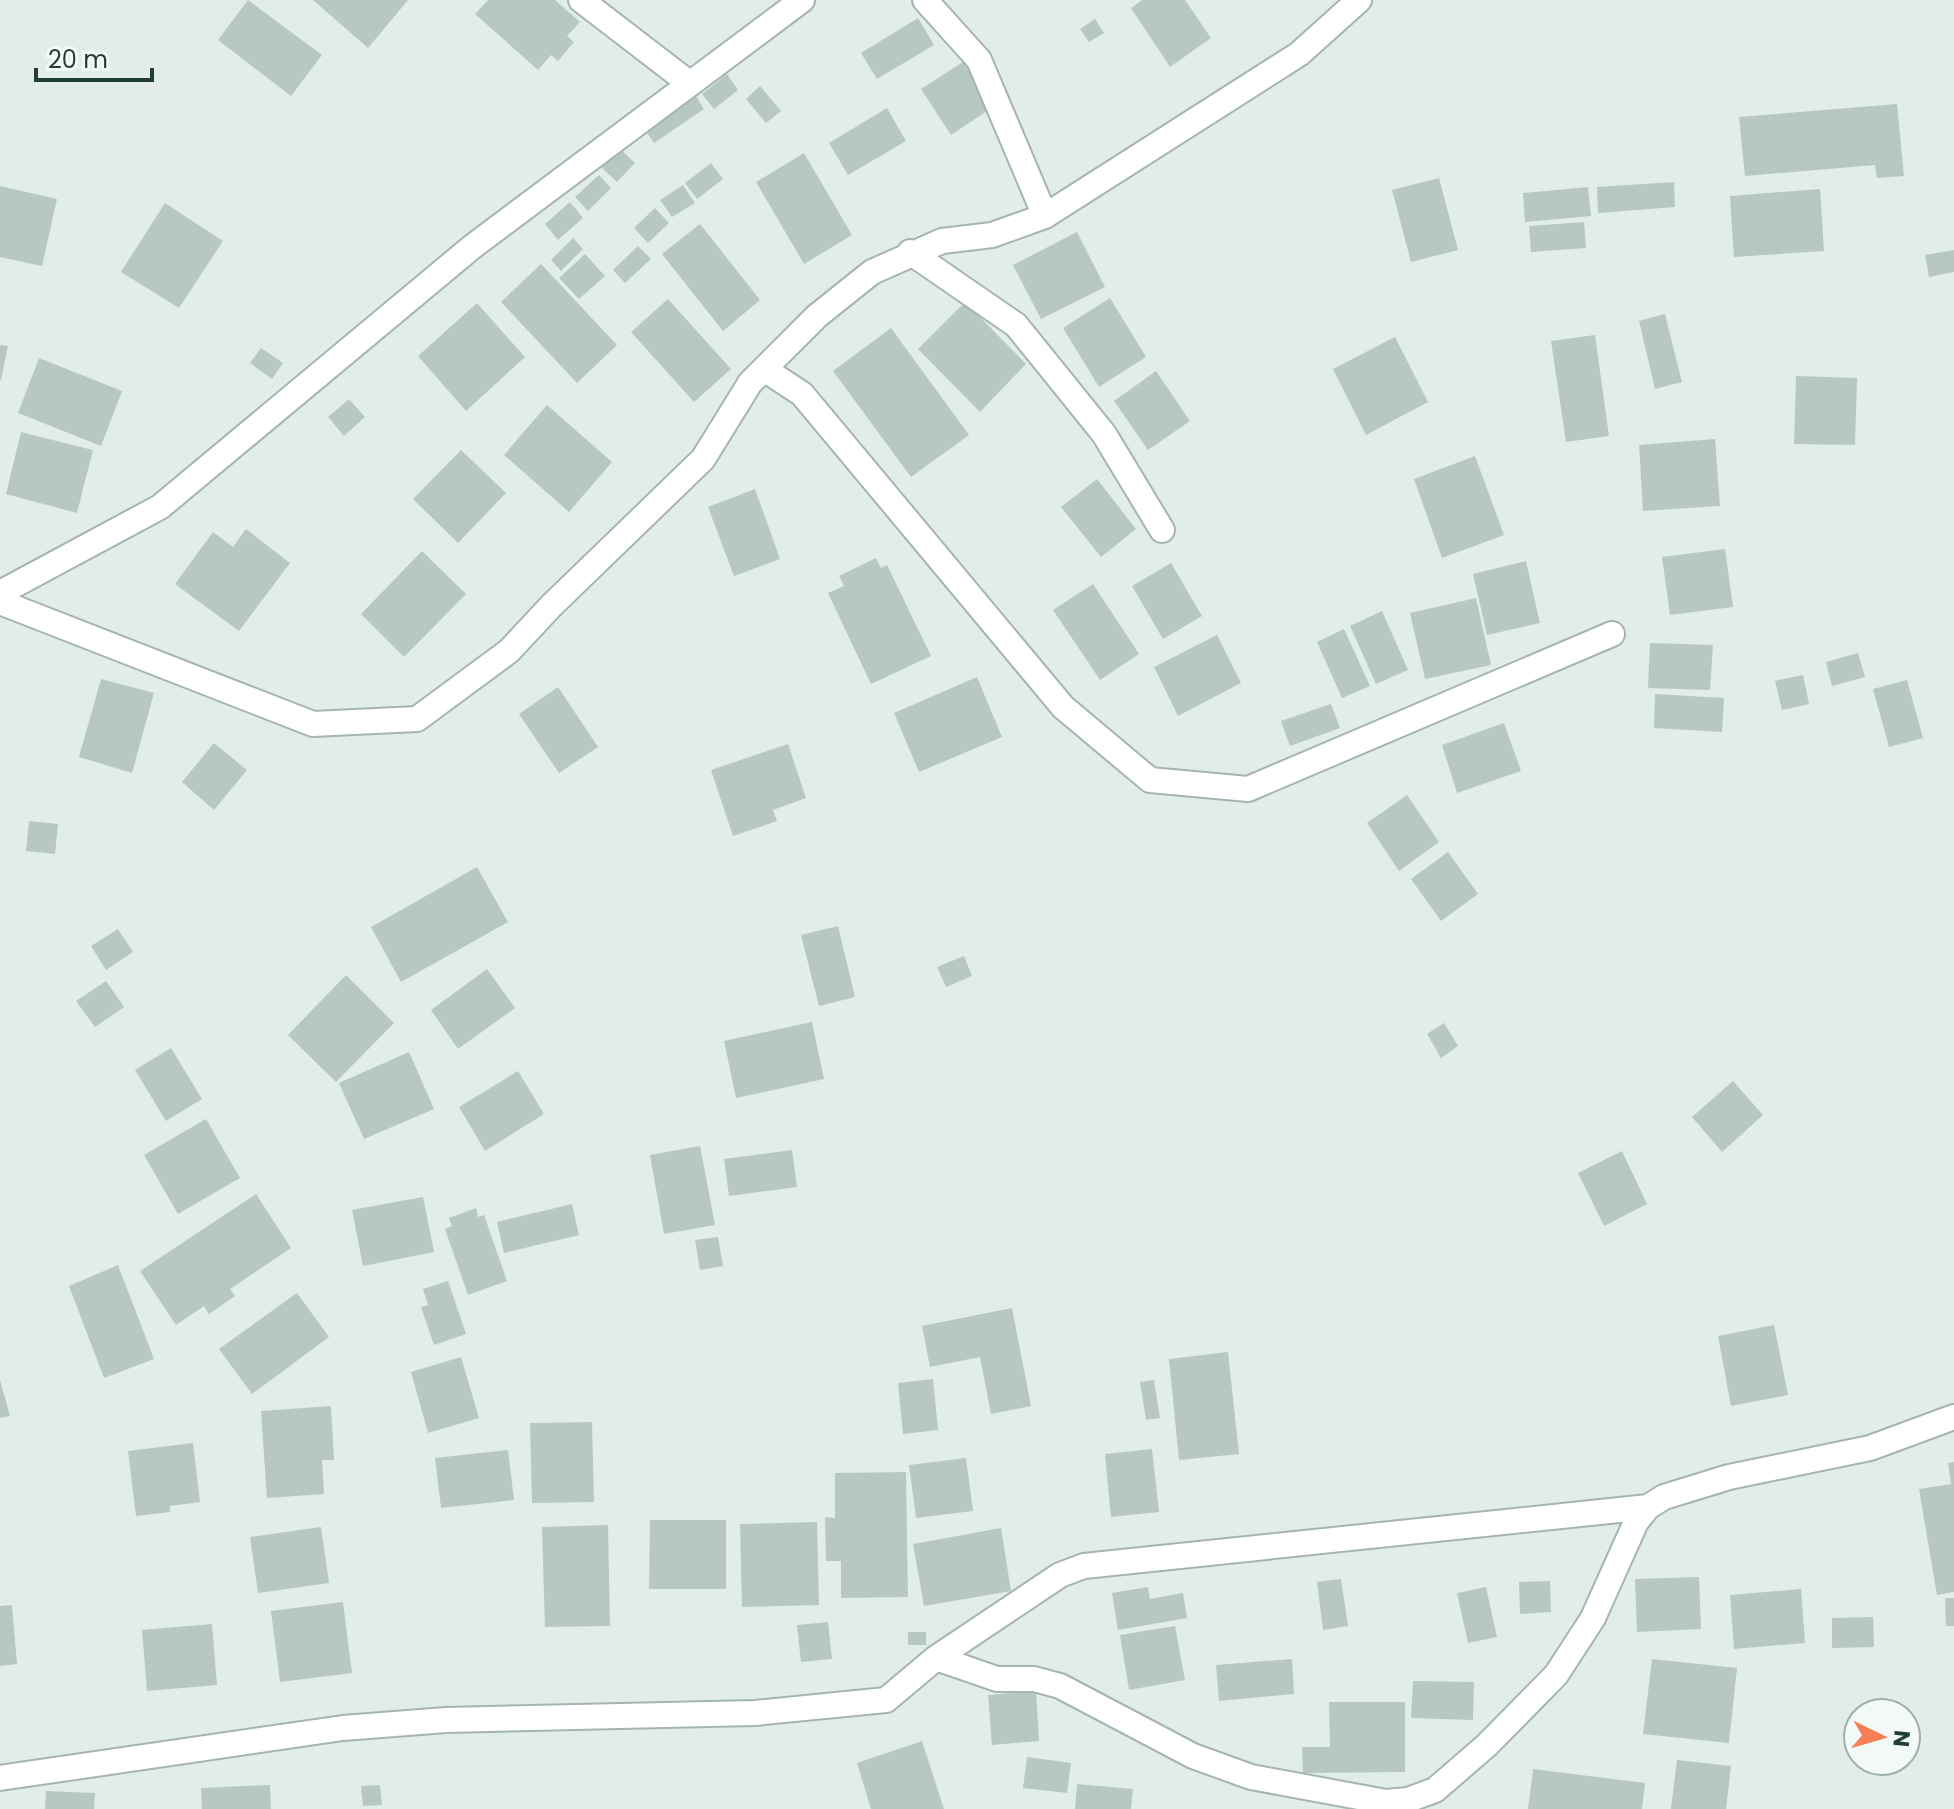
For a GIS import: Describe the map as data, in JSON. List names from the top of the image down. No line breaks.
{"scale_bar":"20 m","north":"right"}
